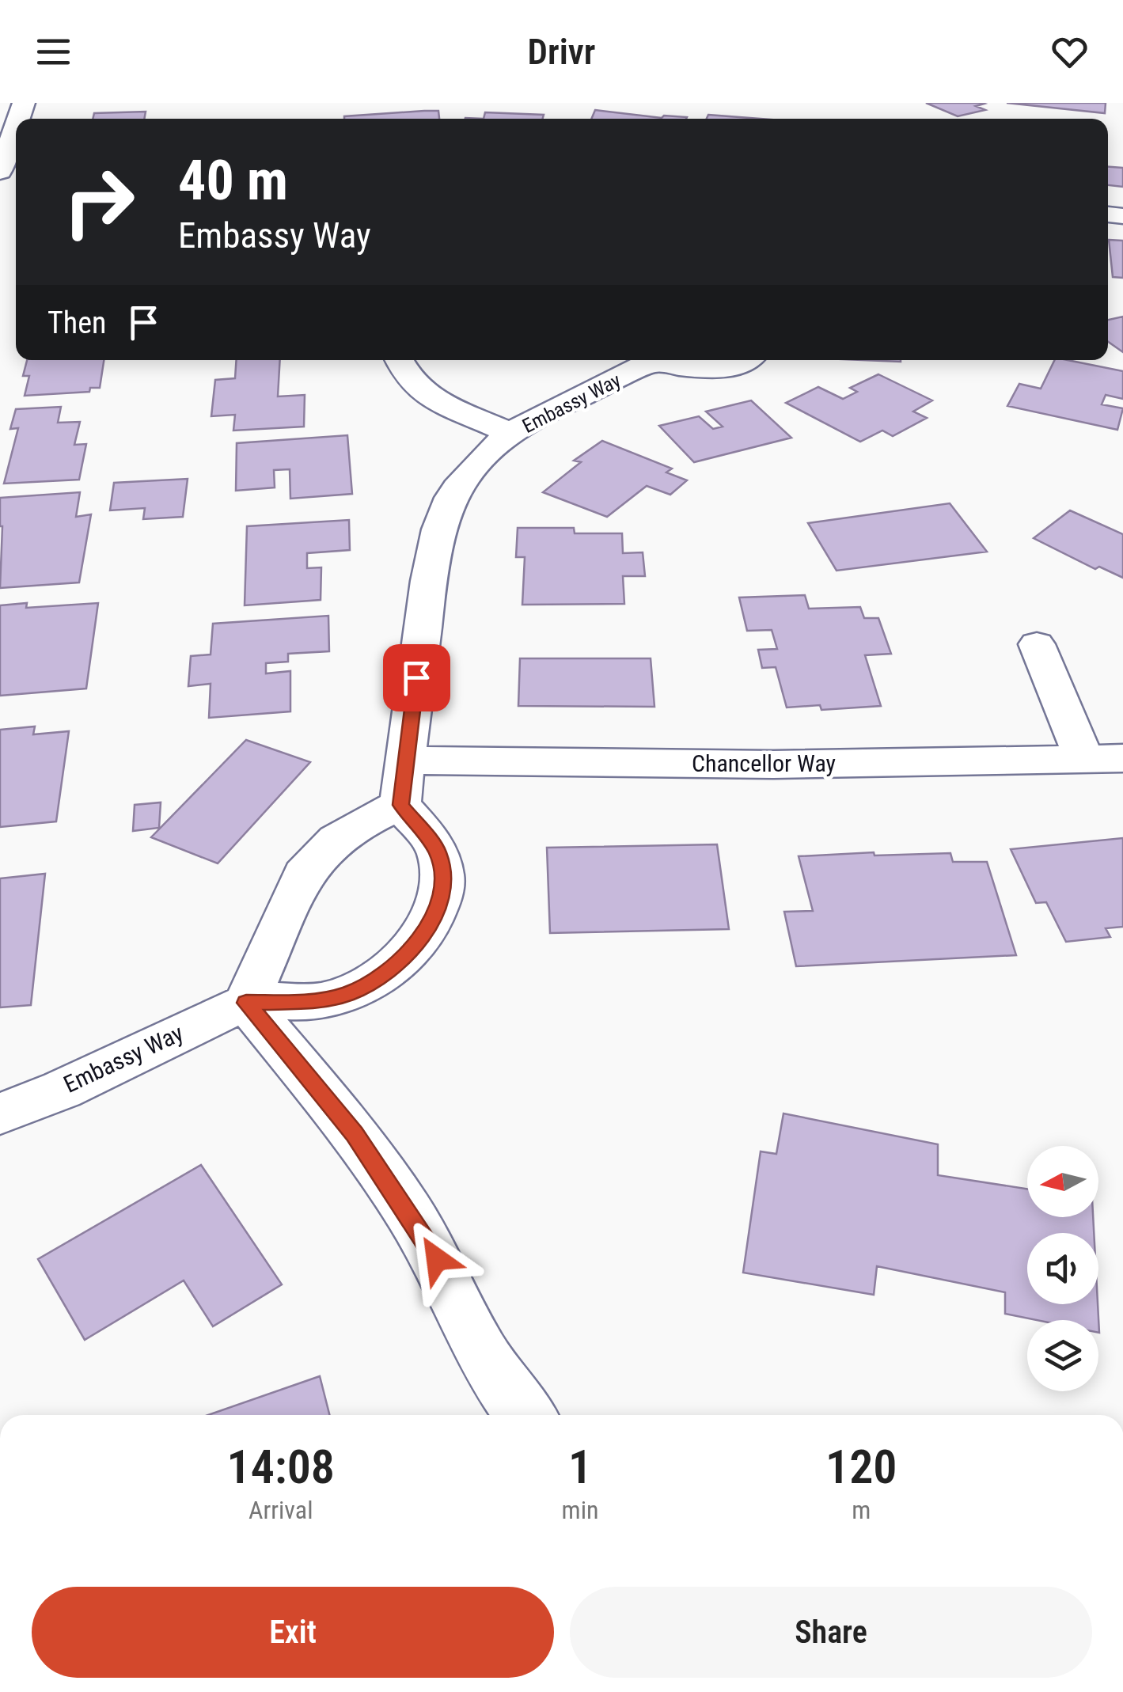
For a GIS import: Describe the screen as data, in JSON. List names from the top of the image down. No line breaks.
{"streets":{"street":["Embassy Way","Chancellor Way"]},"crossings":[["Embassy Way","Chancellor Way"]],"north":"left","page":{"header":"Drivr","turn":["40 m","Embassy Way"],"then":"Then","eta":["14:08","Arrival","1","min","120","m"],"buttons":["Exit","Share"]}}
